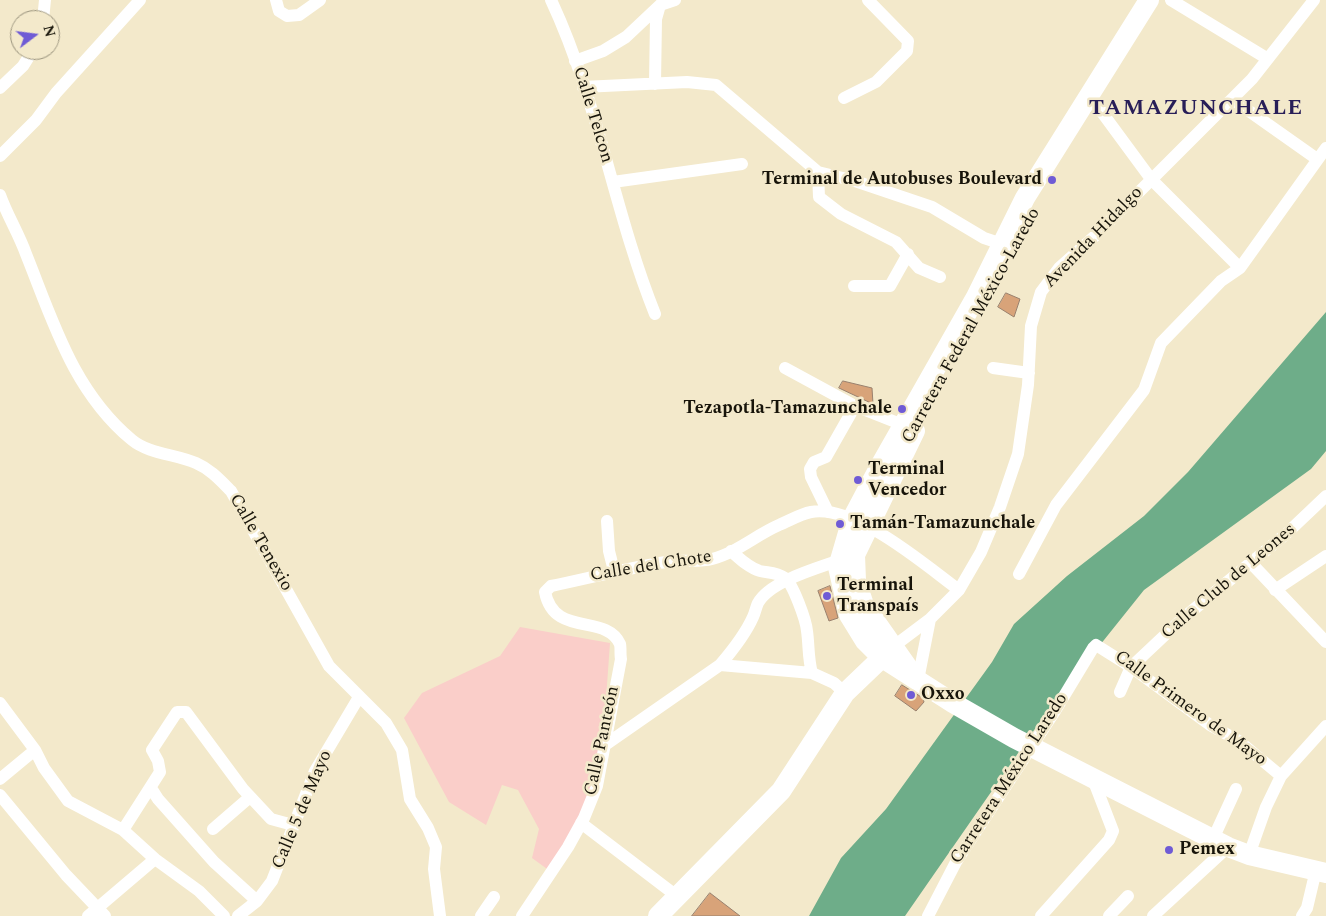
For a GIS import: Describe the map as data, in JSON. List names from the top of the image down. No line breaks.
{"streets":{"main road":["Carretera Federal México-Laredo"],"street":["Calle Telcon","Avenida Hidalgo","Calle Tenexio","Calle del Chote","Calle Club de Leones","Calle Primero de Mayo","Calle Panteón","Carretera México Laredo","Calle 5 de Mayo"]},"crossings":[["Avenida Hidalgo","Carretera Federal México-Laredo"],["Avenida Hidalgo","Calle del Chote"],["Carretera Federal México-Laredo","Calle del Chote"],["Calle Tenexio","Calle 5 de Mayo"],["Calle del Chote","Calle Panteón"],["Calle Club de Leones","Calle Primero de Mayo"],["Calle Primero de Mayo","Carretera México Laredo"]],"districts":["TAMAZUNCHALE"],"places":["Terminal de Autobuses Boulevard","Tezapotla-Tamazunchale","Terminal Vencedor","Tamán-Tamazunchale","Terminal Transpaís","Oxxo","Pemex"],"north":"right"}
